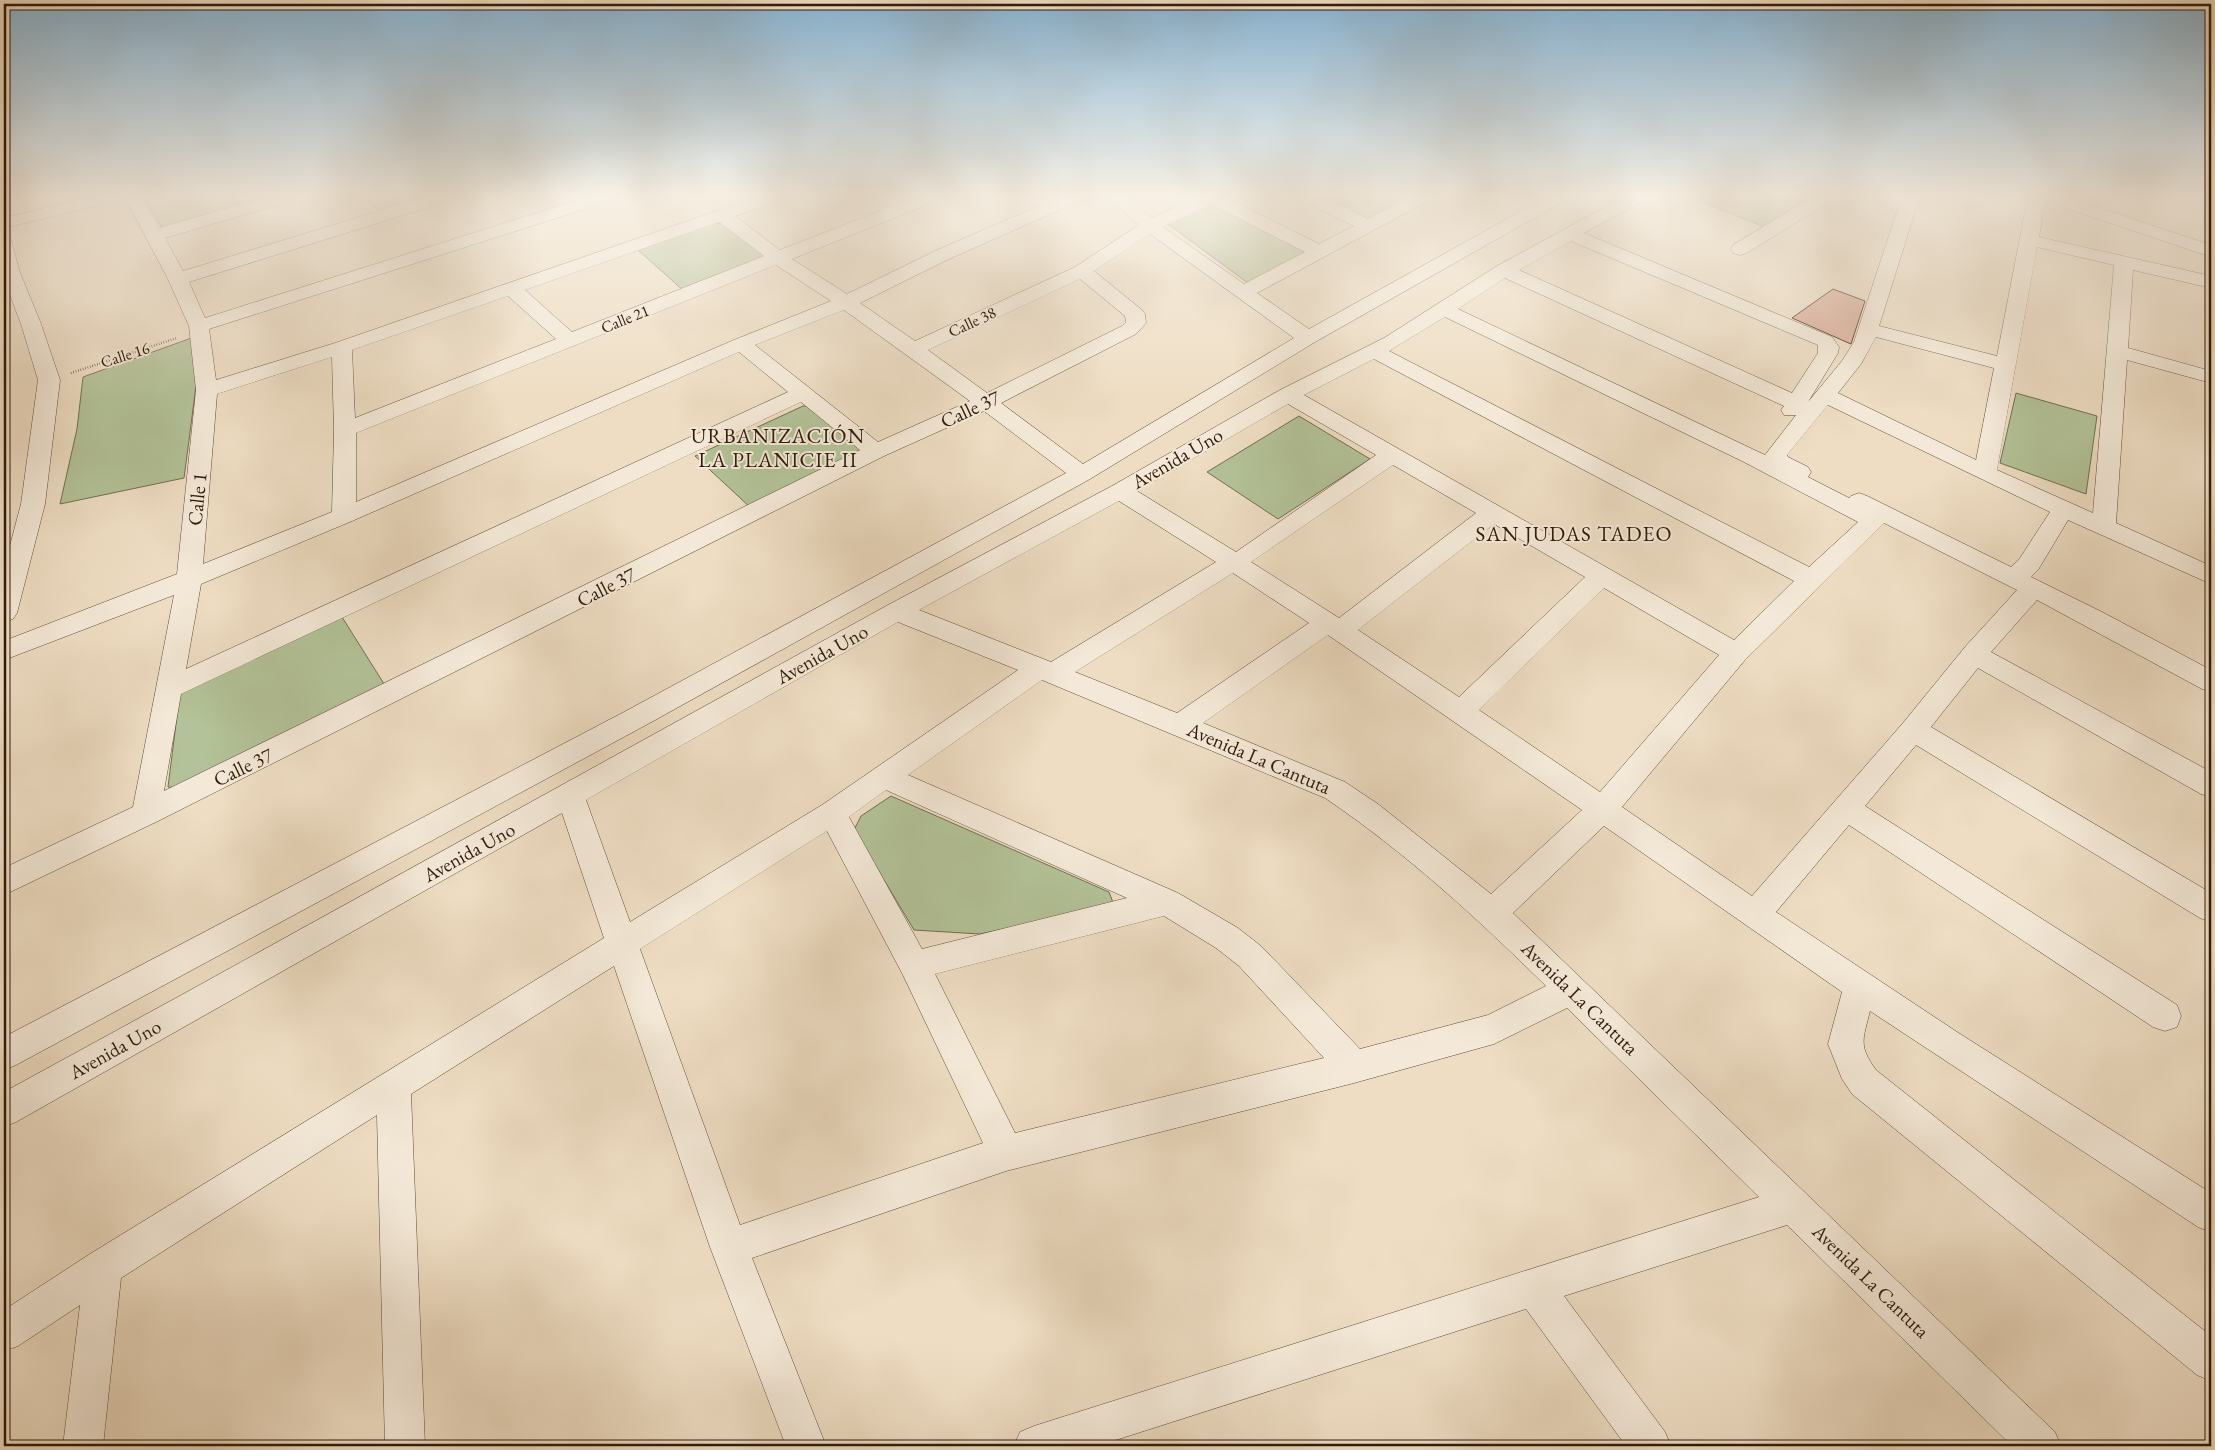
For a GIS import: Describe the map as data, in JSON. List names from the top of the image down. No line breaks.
{"streets":{"street":["Calle 21","Calle 38","Calle 37","Avenida Uno","Calle 1","Avenida La Cantuta"],"path":["Calle 16"]},"crossings":[["Calle 38","Calle 37"],["Calle 16","Calle 1"],["Calle 37","Calle 1"],["Avenida Uno","Avenida La Cantuta"]],"districts":["URBANIZACIÓN LA PLANICIE II","SAN JUDAS TADEO"]}
